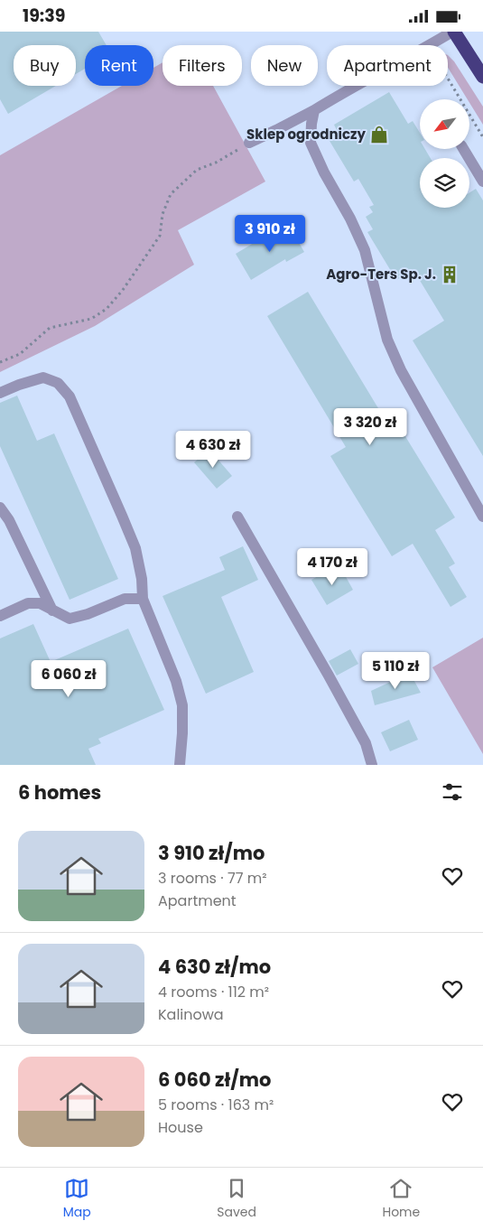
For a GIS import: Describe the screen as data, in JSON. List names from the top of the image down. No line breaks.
{"places":{"shop":["Sklep ogrodniczy"],"building":["Agro-Ters Sp. J."]},"north":"bottom left","page":{"status":"19:39","chip":["Buy","Rent","Filters","New","Apartment"],"price":["3 910 zł","3 320 zł","4 630 zł","4 170 zł","5 110 zł","6 060 zł"],"heading":"6 homes","list":[{"name":"3 910 zł/mo","note":"3 rooms · 77 m² · Apartment"},{"name":"4 630 zł/mo","note":"4 rooms · 112 m² · Kalinowa"},{"name":"6 060 zł/mo","note":"5 rooms · 163 m² · House"}],"tabs":["Map","Saved","Home"]}}
